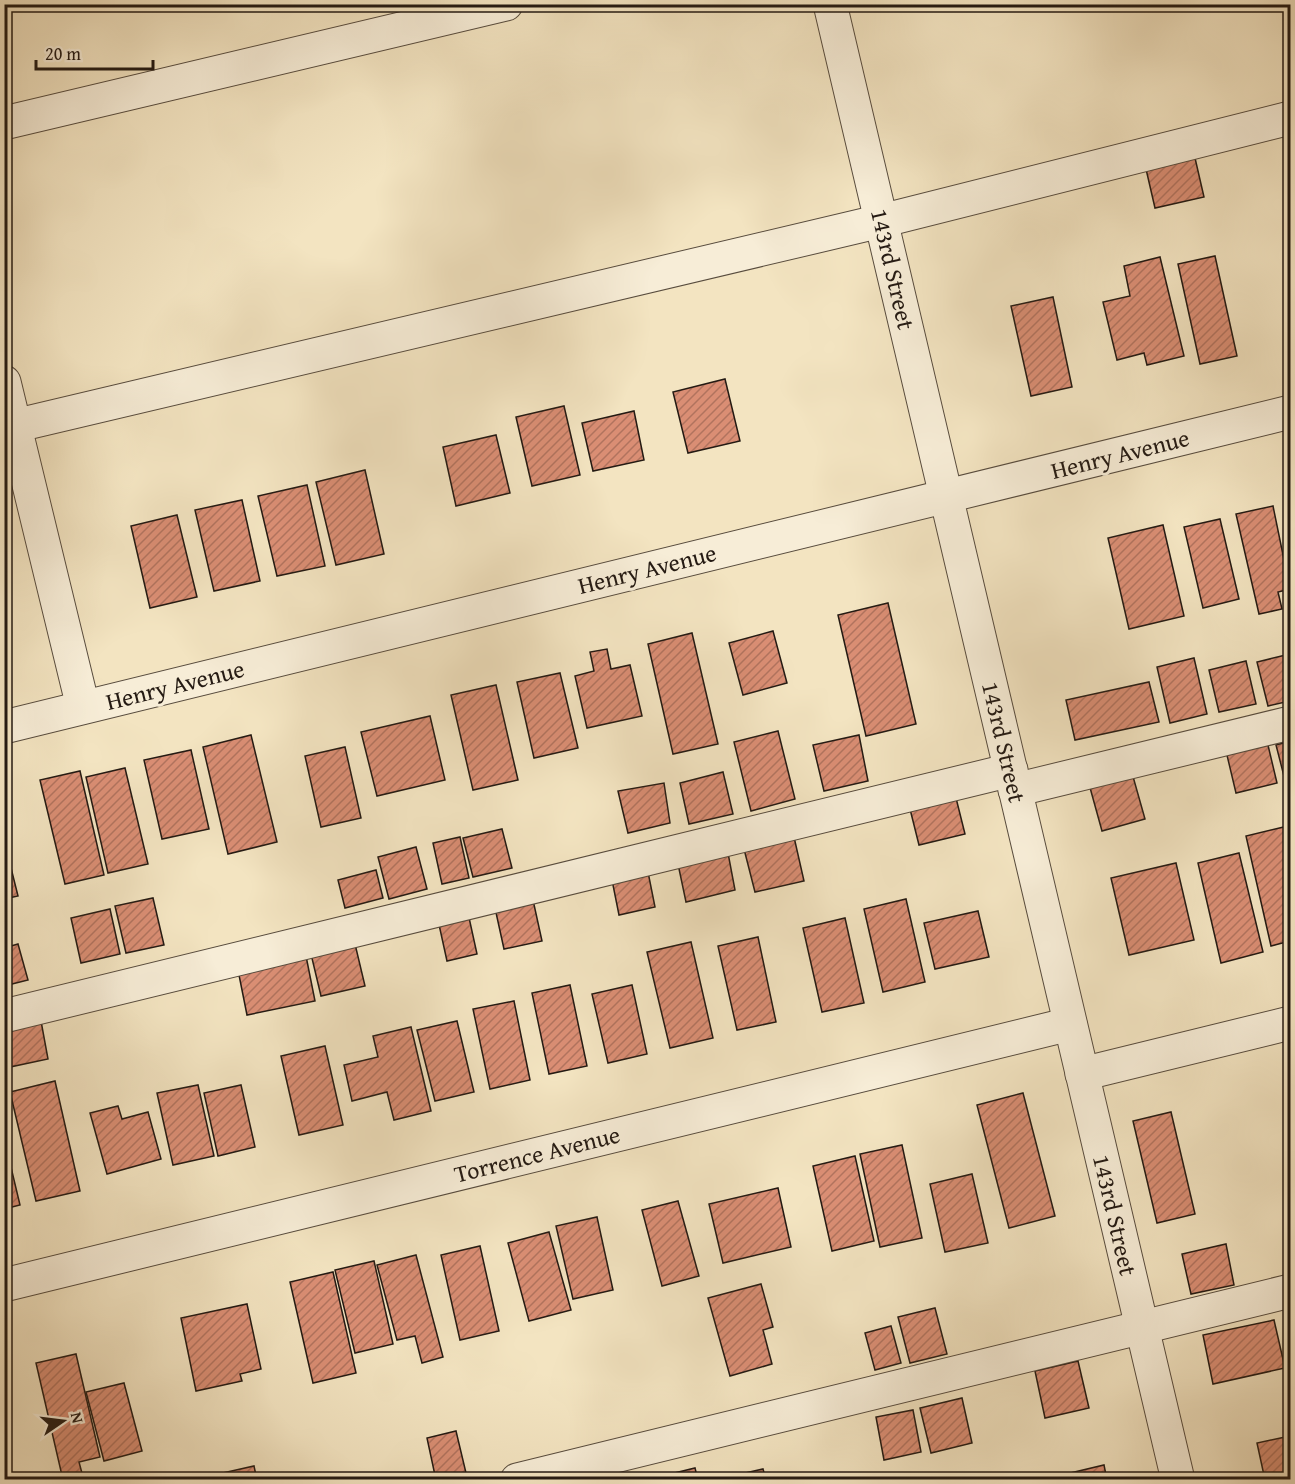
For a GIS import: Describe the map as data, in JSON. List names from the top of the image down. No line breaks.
{"streets":{"street":["143rd Street","Henry Avenue","Torrence Avenue"]},"crossings":[["143rd Street","Henry Avenue"],["143rd Street","Torrence Avenue"]],"scale_bar":"20 m","north":"right"}
